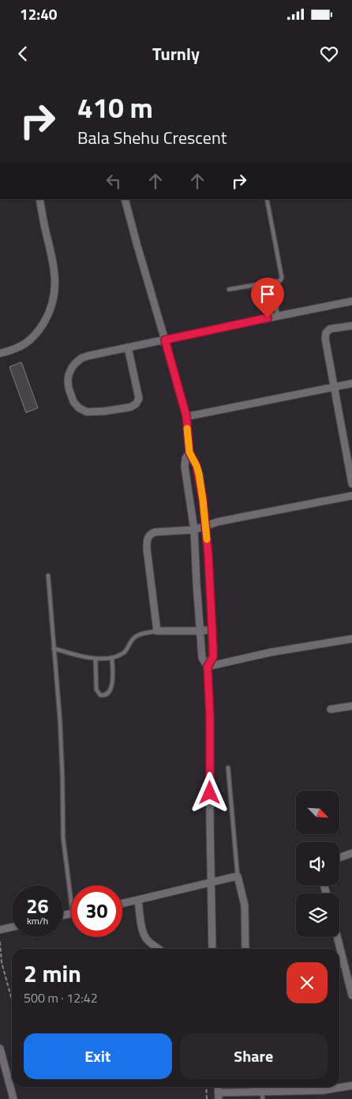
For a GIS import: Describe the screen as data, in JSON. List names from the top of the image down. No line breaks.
{"north":"bottom right","page":{"status":"12:40","header":"Turnly","turn":["410 m","Bala Shehu Crescent"],"speed":"26 km/h","limit":"30","heading":["2 min","500 m · 12:42"],"buttons":["Exit","Share"]}}
